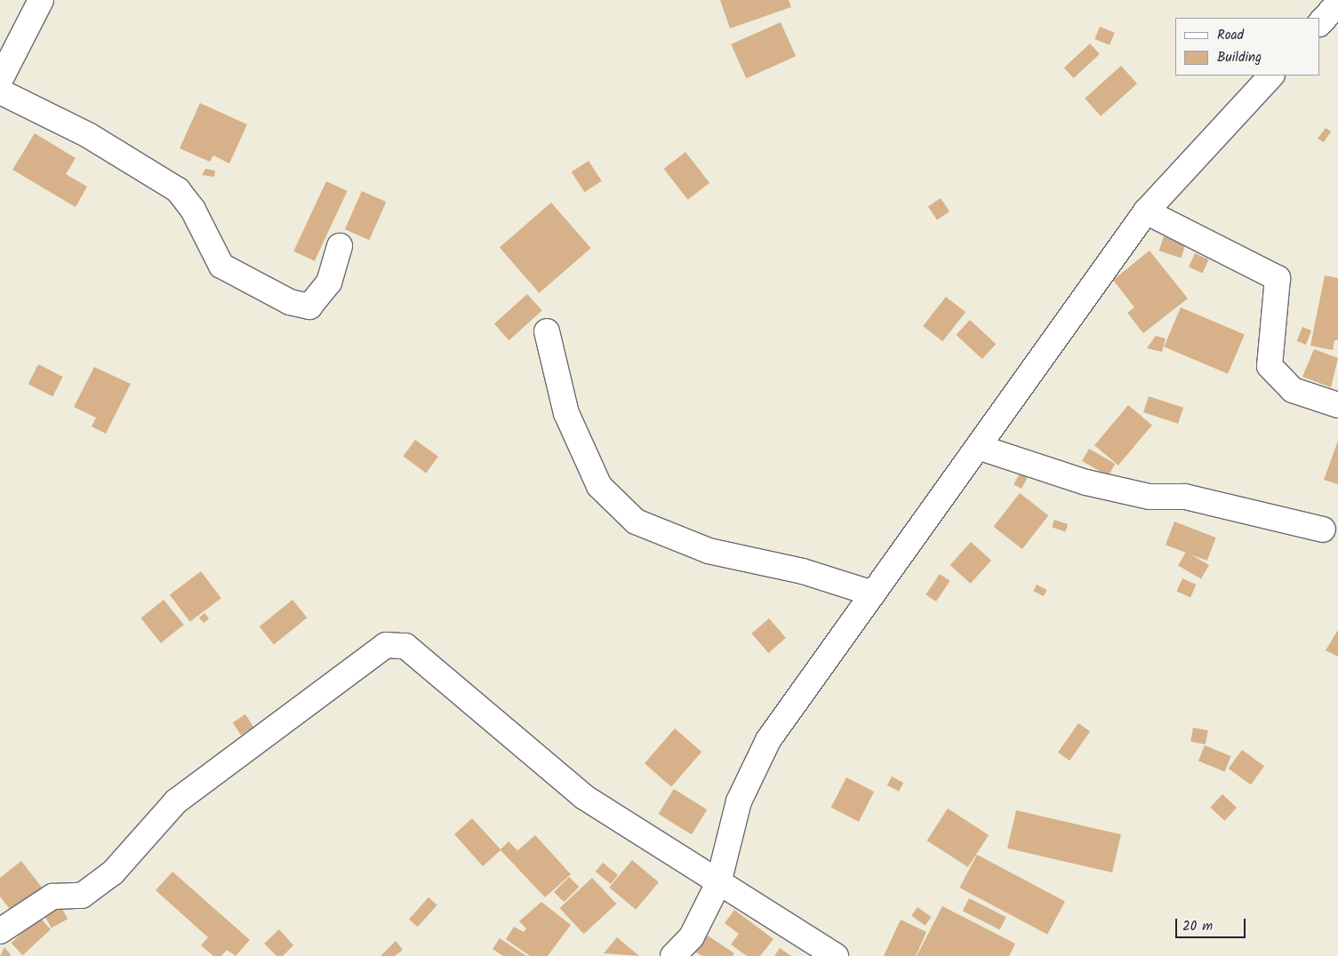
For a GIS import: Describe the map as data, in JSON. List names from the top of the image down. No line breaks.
{"legend":["Road","Building"],"scale_bar":"20 m"}
